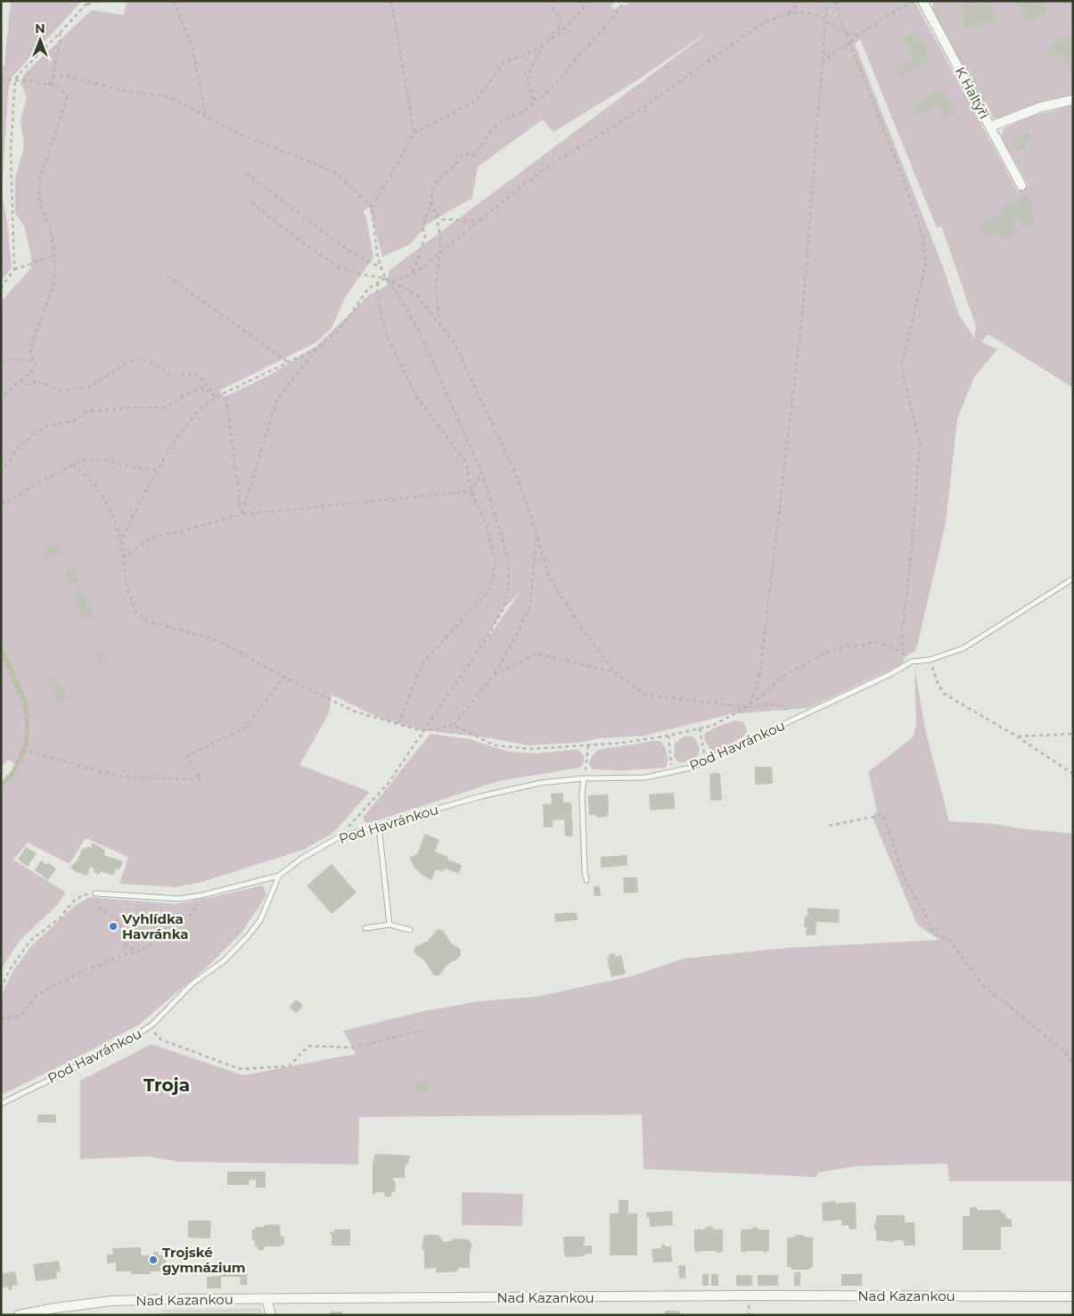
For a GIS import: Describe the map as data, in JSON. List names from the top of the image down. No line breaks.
{"streets":{"street":["K Haltýři","Nad Kazankou"],"lane":["Pod Havránkou"]},"districts":["Troja"],"places":["Vyhlídka Havránka","Trojské gymnázium"],"north":"top"}
